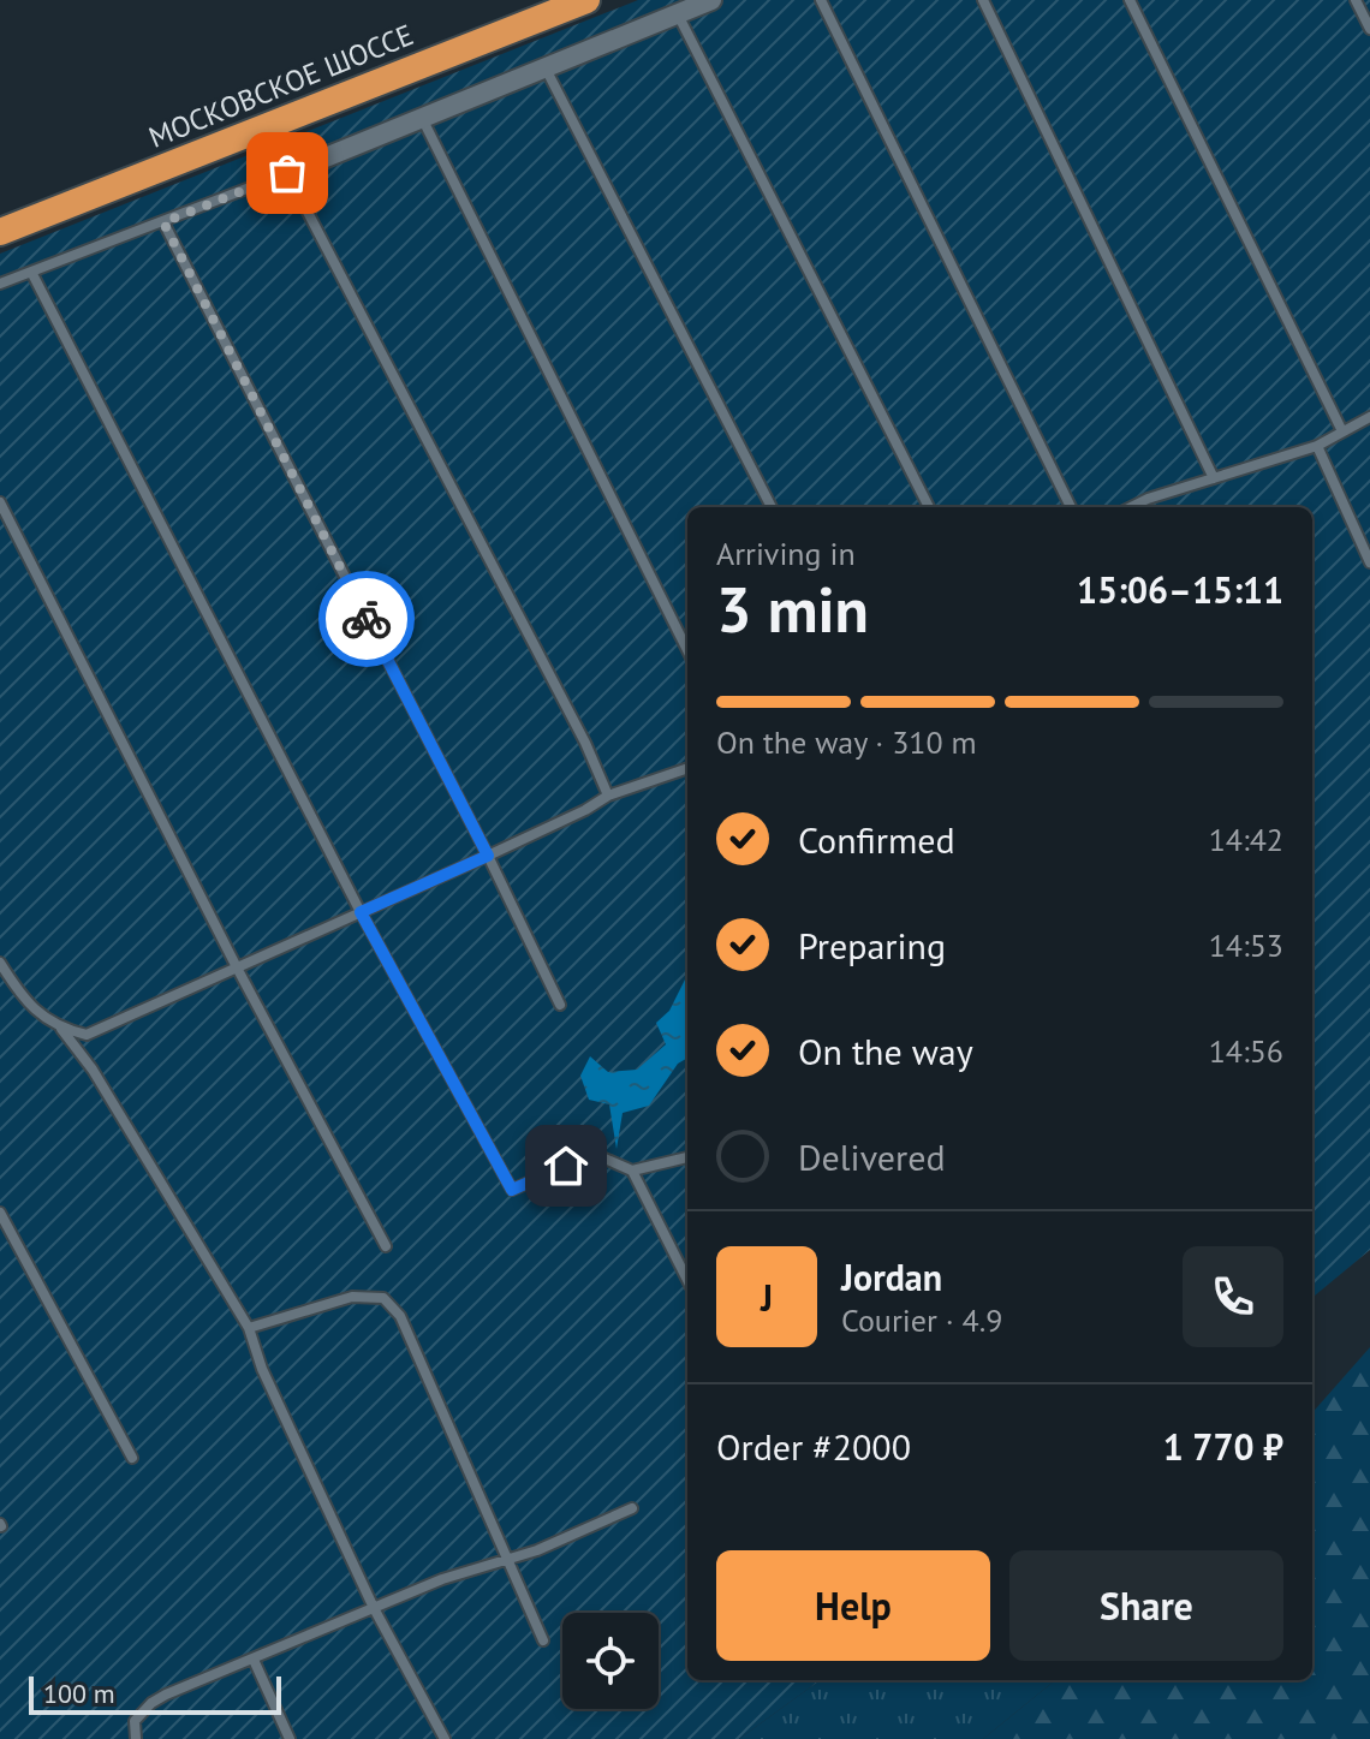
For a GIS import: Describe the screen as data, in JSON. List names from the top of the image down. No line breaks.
{"streets":{"highway":["МОСКОВСКОЕ ШОССЕ"]},"scale_bar":"100 m","page":{"heading":["3 min","Arriving in","15:06–15:11"],"panel":["Jordan","Courier · 4.9","Order #2000","1 770 ₽"],"bar":"On the way · 310 m","list":[["Confirmed","14:42"],["Preparing","14:53"],["On the way","14:56"],"Delivered"],"round":"J","buttons":["Help","Share"],"scale":"100 m"}}
